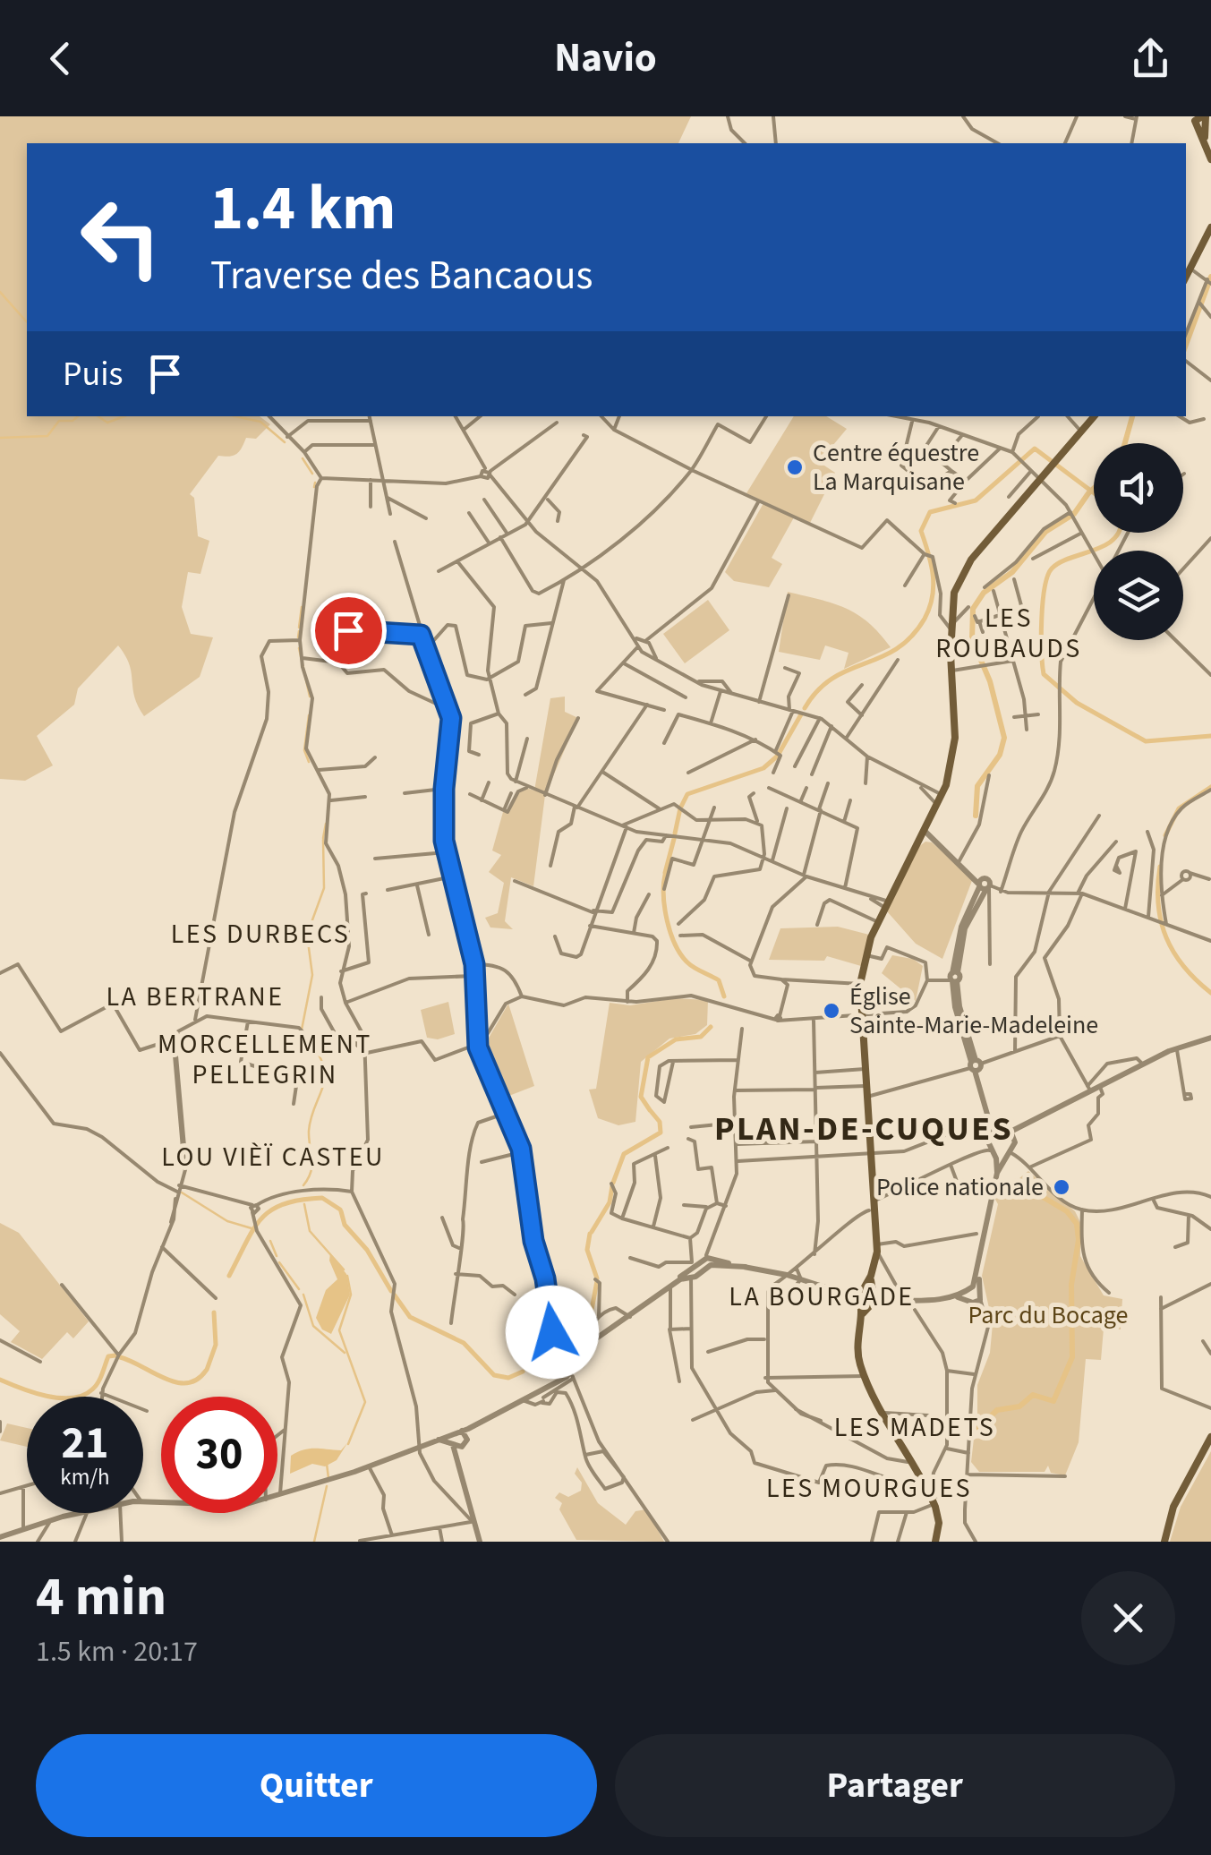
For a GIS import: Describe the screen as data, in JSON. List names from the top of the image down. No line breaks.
{"districts":["LES ROUBAUDS","LES DURBECS","LA BERTRANE","MORCELLEMENT PELLEGRIN","PLAN-DE-CUQUES","LOU VIÈÏ CASTEU","LA BOURGADE","LES MADETS","LES MOURGUES"],"parks":["Parc du Bocage"],"places":["Centre équestre La Marquisane","Église Sainte-Marie-Madeleine","Police nationale"],"page":{"header":"Navio","turn":["1.4 km","Traverse des Bancaous"],"then":"Puis","speed":"21 km/h","limit":"30","heading":["4 min","1.5 km · 20:17"],"buttons":["Quitter","Partager"]}}
